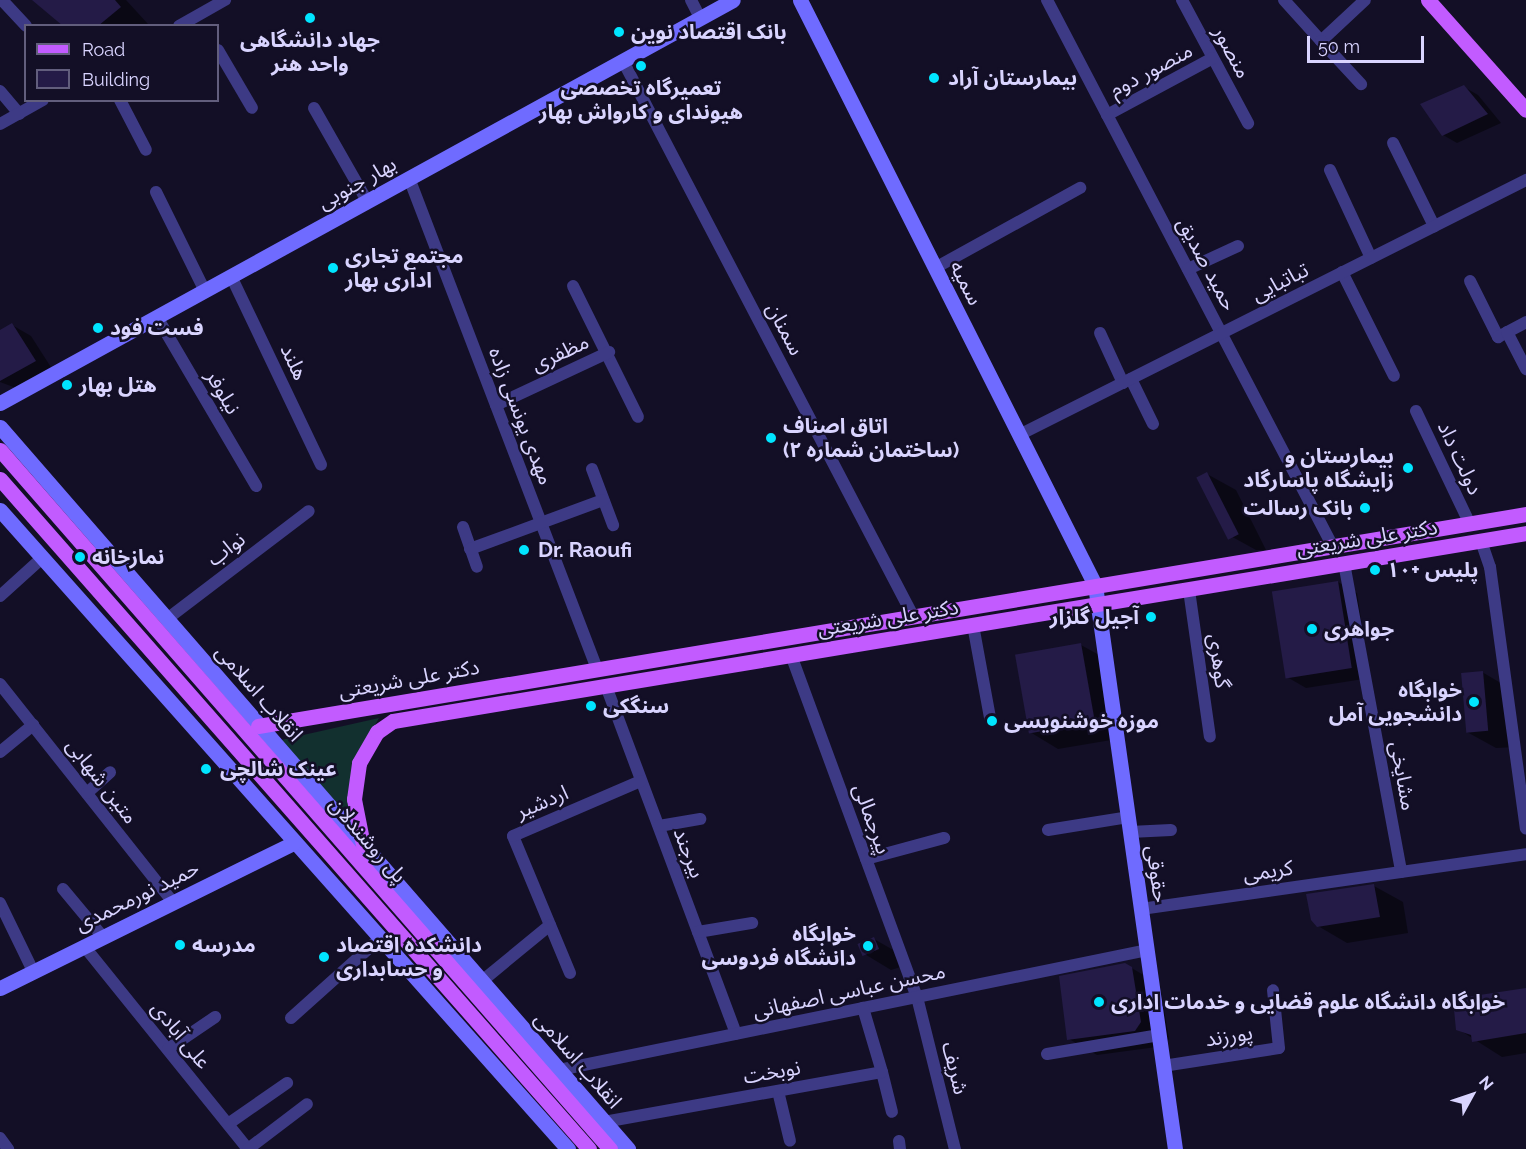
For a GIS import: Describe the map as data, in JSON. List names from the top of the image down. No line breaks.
{"streets":{"main road":["بهار جنوبی","سمیه","دکتر علی شریعتی","انقلاب اسلامی","پل روشندلان","حقوقی","حمید نورمحمدی"],"street":["منصور","منصور دوم","حمید صدیق","تباتبایی","سمنان","مظفری","هلند","نیلوفر","مهدی یونسی زاده","دولت داد","نواب","گوهری","مشایخی","متین شهابی","اردشیر","پیرجمالی","بیرجند","کریمی","محسن عباسی اصفهانی","علی آبادی","پورزند","شریف","نوبخت"]},"crossings":[["منصور","منصور دوم"],["منصور دوم","حمید صدیق"],["بهار جنوبی","سمنان"],["بهار جنوبی","هلند"],["بهار جنوبی","نیلوفر"],["بهار جنوبی","مهدی یونسی زاده"],["حمید صدیق","تباتبایی"],["حمید صدیق","دکتر علی شریعتی"],["تباتبایی","سمیه"],["سمیه","دکتر علی شریعتی"],["سمیه","حقوقی"],["سمنان","دکتر علی شریعتی"],["مظفری","مهدی یونسی زاده"],["مهدی یونسی زاده","دکتر علی شریعتی"],["دولت داد","دکتر علی شریعتی"],["دکتر علی شریعتی","گوهری"],["دکتر علی شریعتی","انقلاب اسلامی"],["دکتر علی شریعتی","مشایخی"],["دکتر علی شریعتی","پیرجمالی"],["دکتر علی شریعتی","بیرجند"],["دکتر علی شریعتی","حقوقی"],["نواب","انقلاب اسلامی"],["انقلاب اسلامی","محسن عباسی اصفهانی"],["انقلاب اسلامی","نوبخت"],["مشایخی","کریمی"],["متین شهابی","حمید نورمحمدی"],["اردشیر","بیرجند"],["پیرجمالی","محسن عباسی اصفهانی"],["پیرجمالی","شریف"],["بیرجند","محسن عباسی اصفهانی"],["کریمی","حقوقی"],["حقوقی","محسن عباسی اصفهانی"],["حقوقی","پورزند"],["حمید نورمحمدی","علی آبادی"],["محسن عباسی اصفهانی","شریف"]],"places":["جهاد دانشگاهی واحد هنر","بانک اقتصاد نوین","تعمیرگاه تخصصی هیوندای و کارواش بهار","بیمارستان آراد","مجتمع تجاری اداری بهار","فست فود","هتل بهار","اتاق اصناف (ساختمان شماره ۲)","بیمارستان و زایشگاه پاسارگاد","بانک رسالت","Dr. Raoufi","نمازخانه","پلیس +۱۰","آجیل گلزار","جواهری","خوابگاه دانشجویی آمل","سنگکی","موزه خوشنویسی","عينک شالچی","مدرسه","خوابگاه دانشگاه فردوسی","دانشکده اقتصاد و حسابداری","خوابگاه دانشگاه علوم قضایی و خدمات اداری"],"legend":["Road","Building"],"scale_bar":"50 m","north":"top right"}
